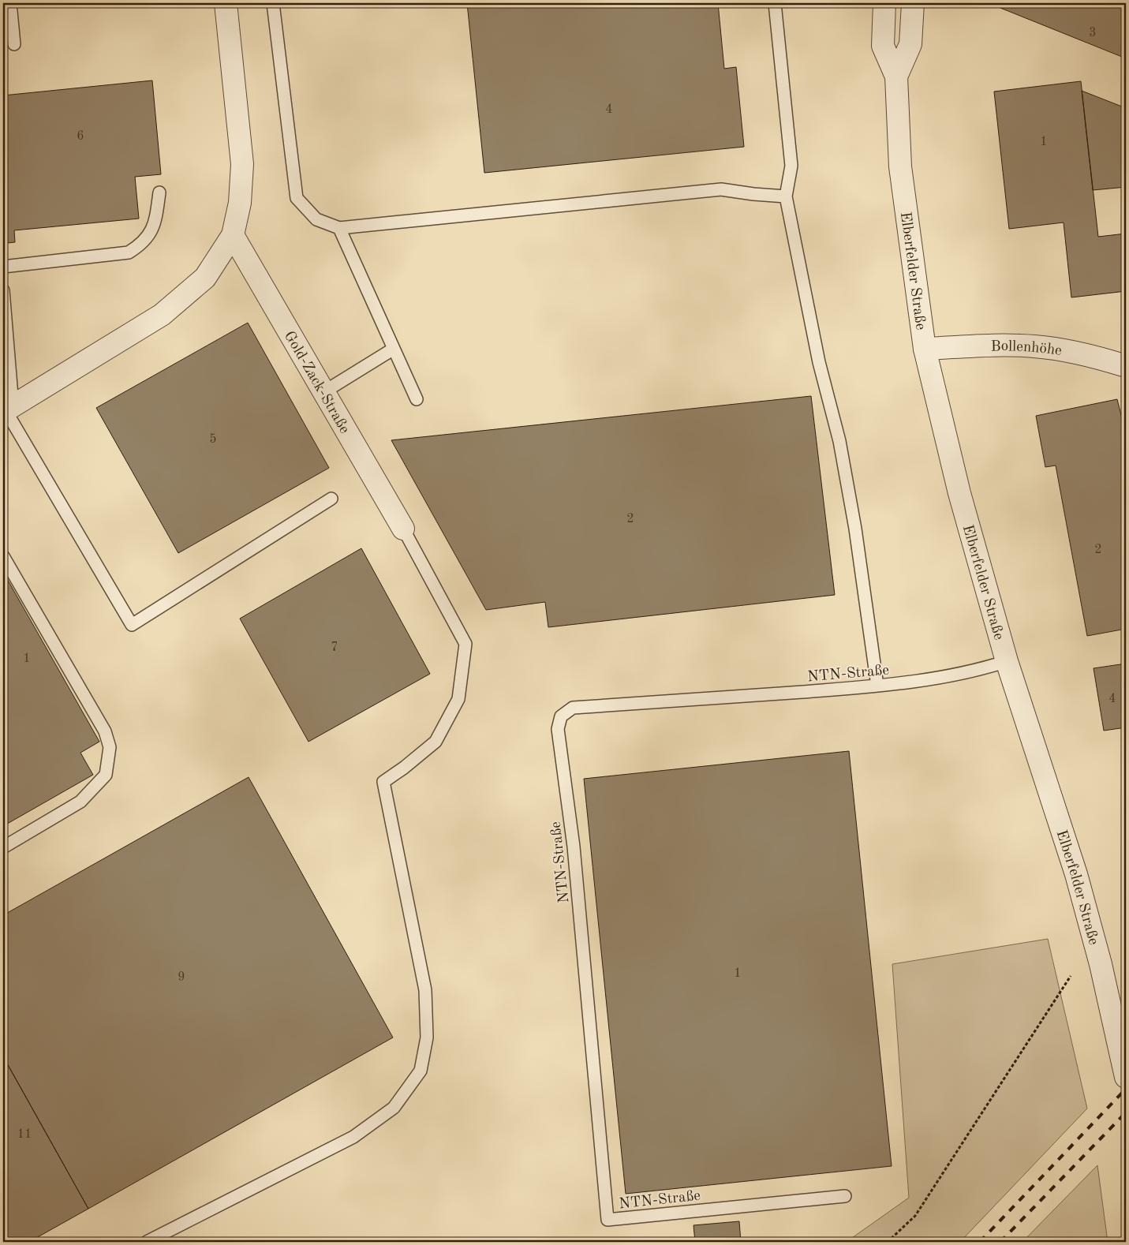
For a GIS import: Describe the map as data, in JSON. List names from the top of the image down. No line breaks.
{"streets":{"street":["Elberfelder Straße","Bollenhöhe","Gold-Zack-Straße"],"lane":["NTN-Straße"]},"crossings":[["Elberfelder Straße","Bollenhöhe"],["Elberfelder Straße","NTN-Straße"]],"house_numbers":["3","4","6","1","5","2","2","7","1","4","1","9","11"]}
